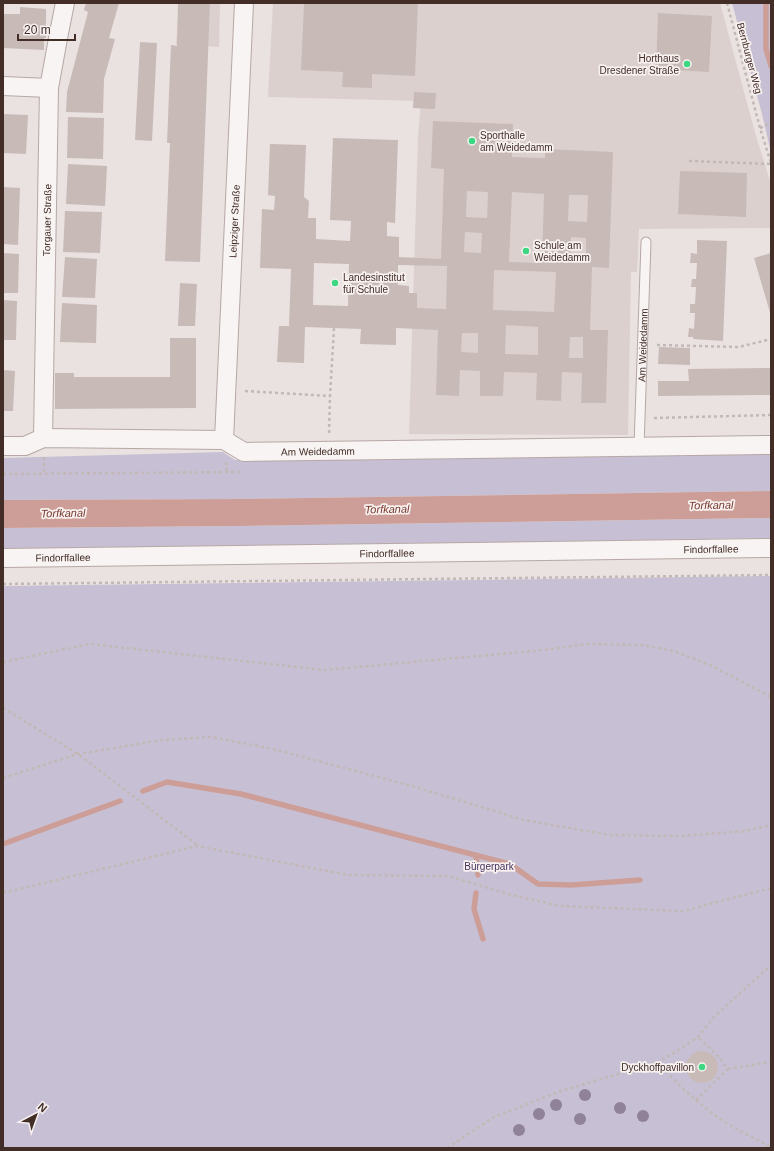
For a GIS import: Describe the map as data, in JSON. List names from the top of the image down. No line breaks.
{"streets":{"street":["Torgauer Straße","Leipziger Straße","Am Weidedamm","Findorffallee"],"path":["Bernburger Weg"]},"crossings":[["Leipziger Straße","Am Weidedamm"]],"water":["Torfkanal"],"parks":["Bürgerpark"],"places":["Horthaus Dresdener Straße","Sporthalle am Weidedamm","Schule am Weidedamm","Landesinstitut für Schule","Dyckhoffpavillon"],"scale_bar":"20 m","north":"top right"}
